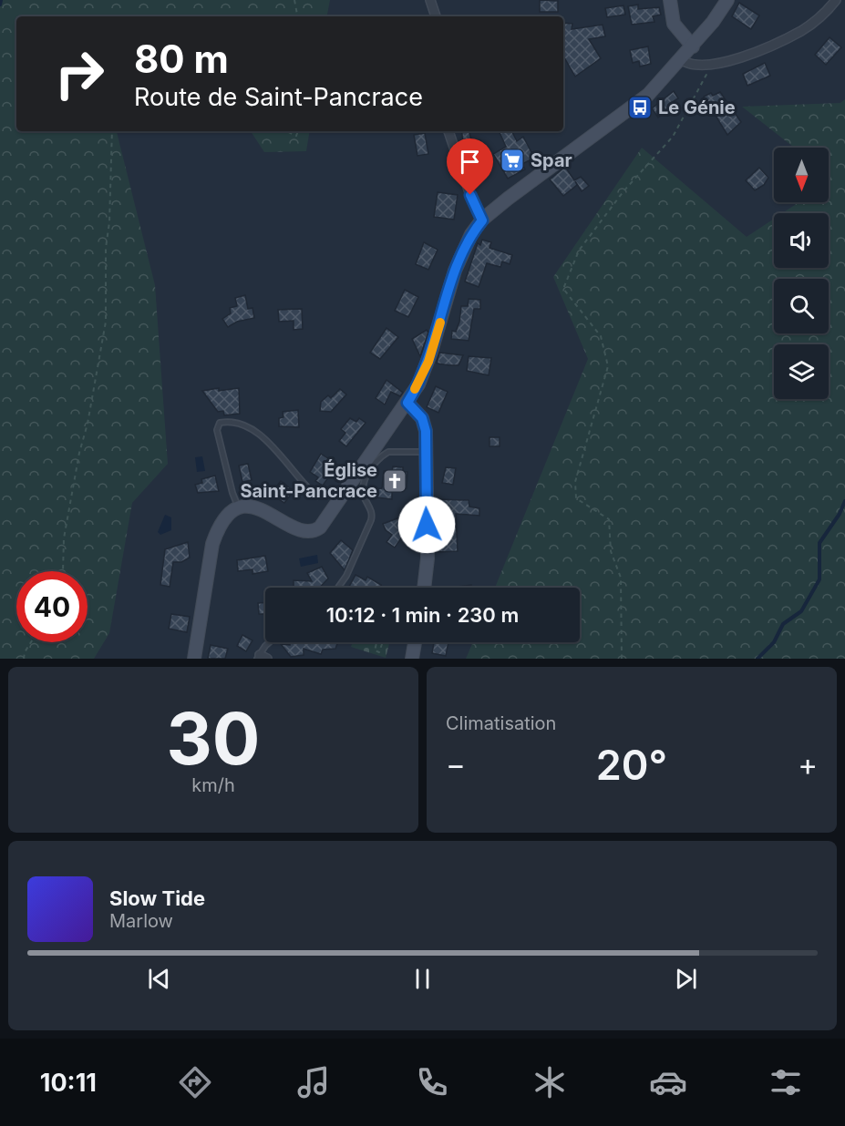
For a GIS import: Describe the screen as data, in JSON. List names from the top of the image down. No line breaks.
{"places":{"bus stop":["Le Génie"],"supermarket":["Spar"],"church":["Église Saint-Pancrace"]},"north":"bottom","page":{"turn":["80 m","Route de Saint-Pancrace"],"limit":"40","trip":"10:12 · 1 min · 230 m","tile":[["30","km/h"],"Climatisation"],"heat":["−","20°","+"],"song":["Slow Tide","Marlow"],"tabs":"10:11"}}
